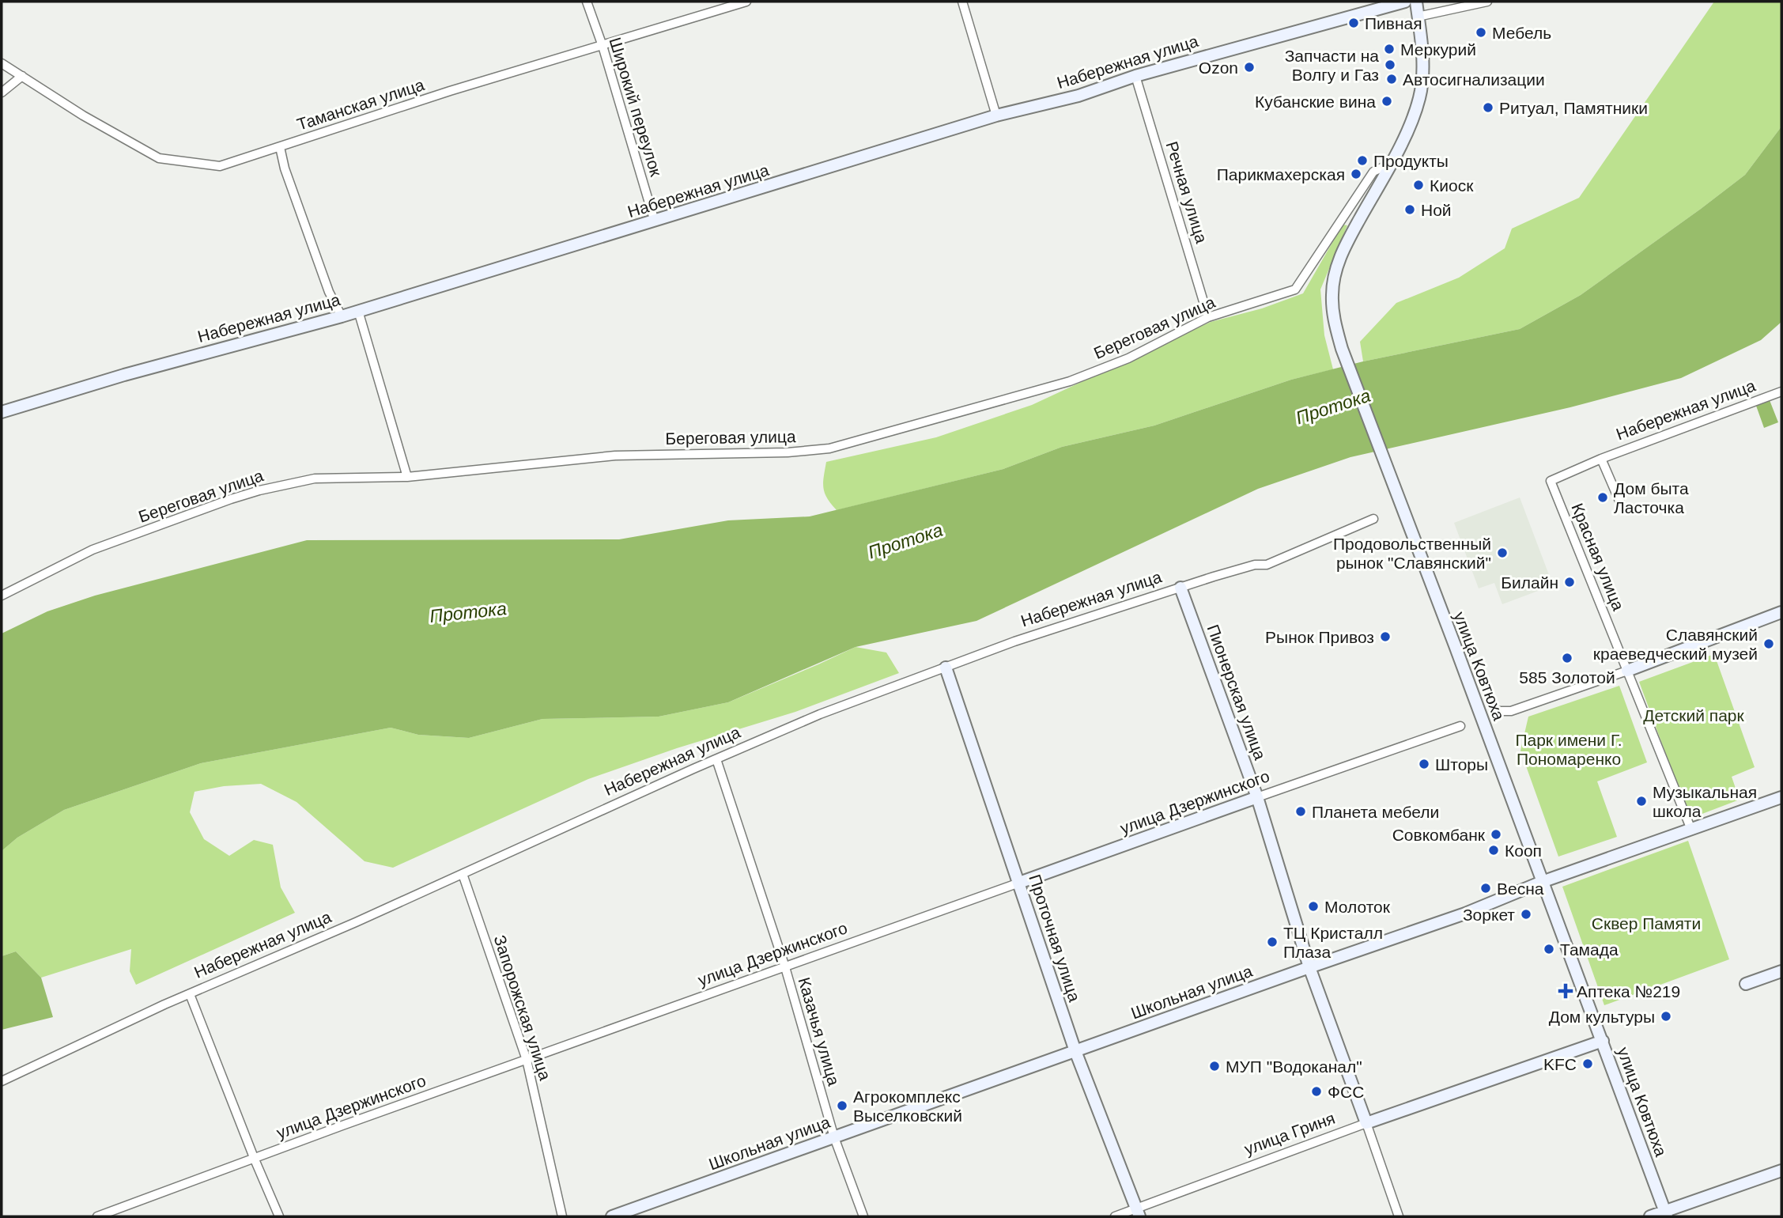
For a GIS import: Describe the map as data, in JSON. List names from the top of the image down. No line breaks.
{"streets":{"street":["Набережная улица","Таманская улица","Широкий переулок","Речная улица","Береговая улица","Красная улица","улица Ковтюха","Пионерская улица","улица Дзержинского","Проточная улица","Школьная улица","Запорожская улица","Казачья улица","улица Гриня"]},"crossings":[["Набережная улица","Широкий переулок"],["Набережная улица","Речная улица"],["Набережная улица","Красная улица"],["Набережная улица","Пионерская улица"],["Набережная улица","Проточная улица"],["Набережная улица","Запорожская улица"],["Набережная улица","Казачья улица"],["Таманская улица","Широкий переулок"],["Речная улица","Береговая улица"],["Береговая улица","улица Ковтюха"],["Красная улица","Школьная улица"],["улица Ковтюха","Школьная улица"],["улица Ковтюха","улица Гриня"],["Пионерская улица","улица Дзержинского"],["Пионерская улица","Школьная улица"],["Пионерская улица","улица Гриня"],["улица Дзержинского","Проточная улица"],["улица Дзержинского","Запорожская улица"],["улица Дзержинского","Казачья улица"],["Проточная улица","Школьная улица"],["Проточная улица","улица Гриня"],["Школьная улица","Казачья улица"]],"water":["Протока"],"parks":["Детский парк","Парк имени Г. Пономаренко","Сквер Памяти"],"places":{"other":["Пивная","Мебель","Меркурий","Запчасти на Волгу и Газ","Ozon","Автосигнализации","Кубанские вина","Ритуал, Памятники","Продукты","Парикмахерская","Киоск","Ной","Дом быта Ласточка","Продовольственный рынок \"Славянский\"","Билайн","Рынок Привоз","Славянский краеведческий музей","585 Золотой","Шторы","Музыкальная школа","Планета мебели","Совкомбанк","Кооп","Весна","Молоток","Зоркет","ТЦ Кристалл Плаза","Тамада","Дом культуры","KFC","МУП \"Водоканал\"","ФСС","Агрокомплекс Выселковский"],"health":["Аптека №219"]}}
